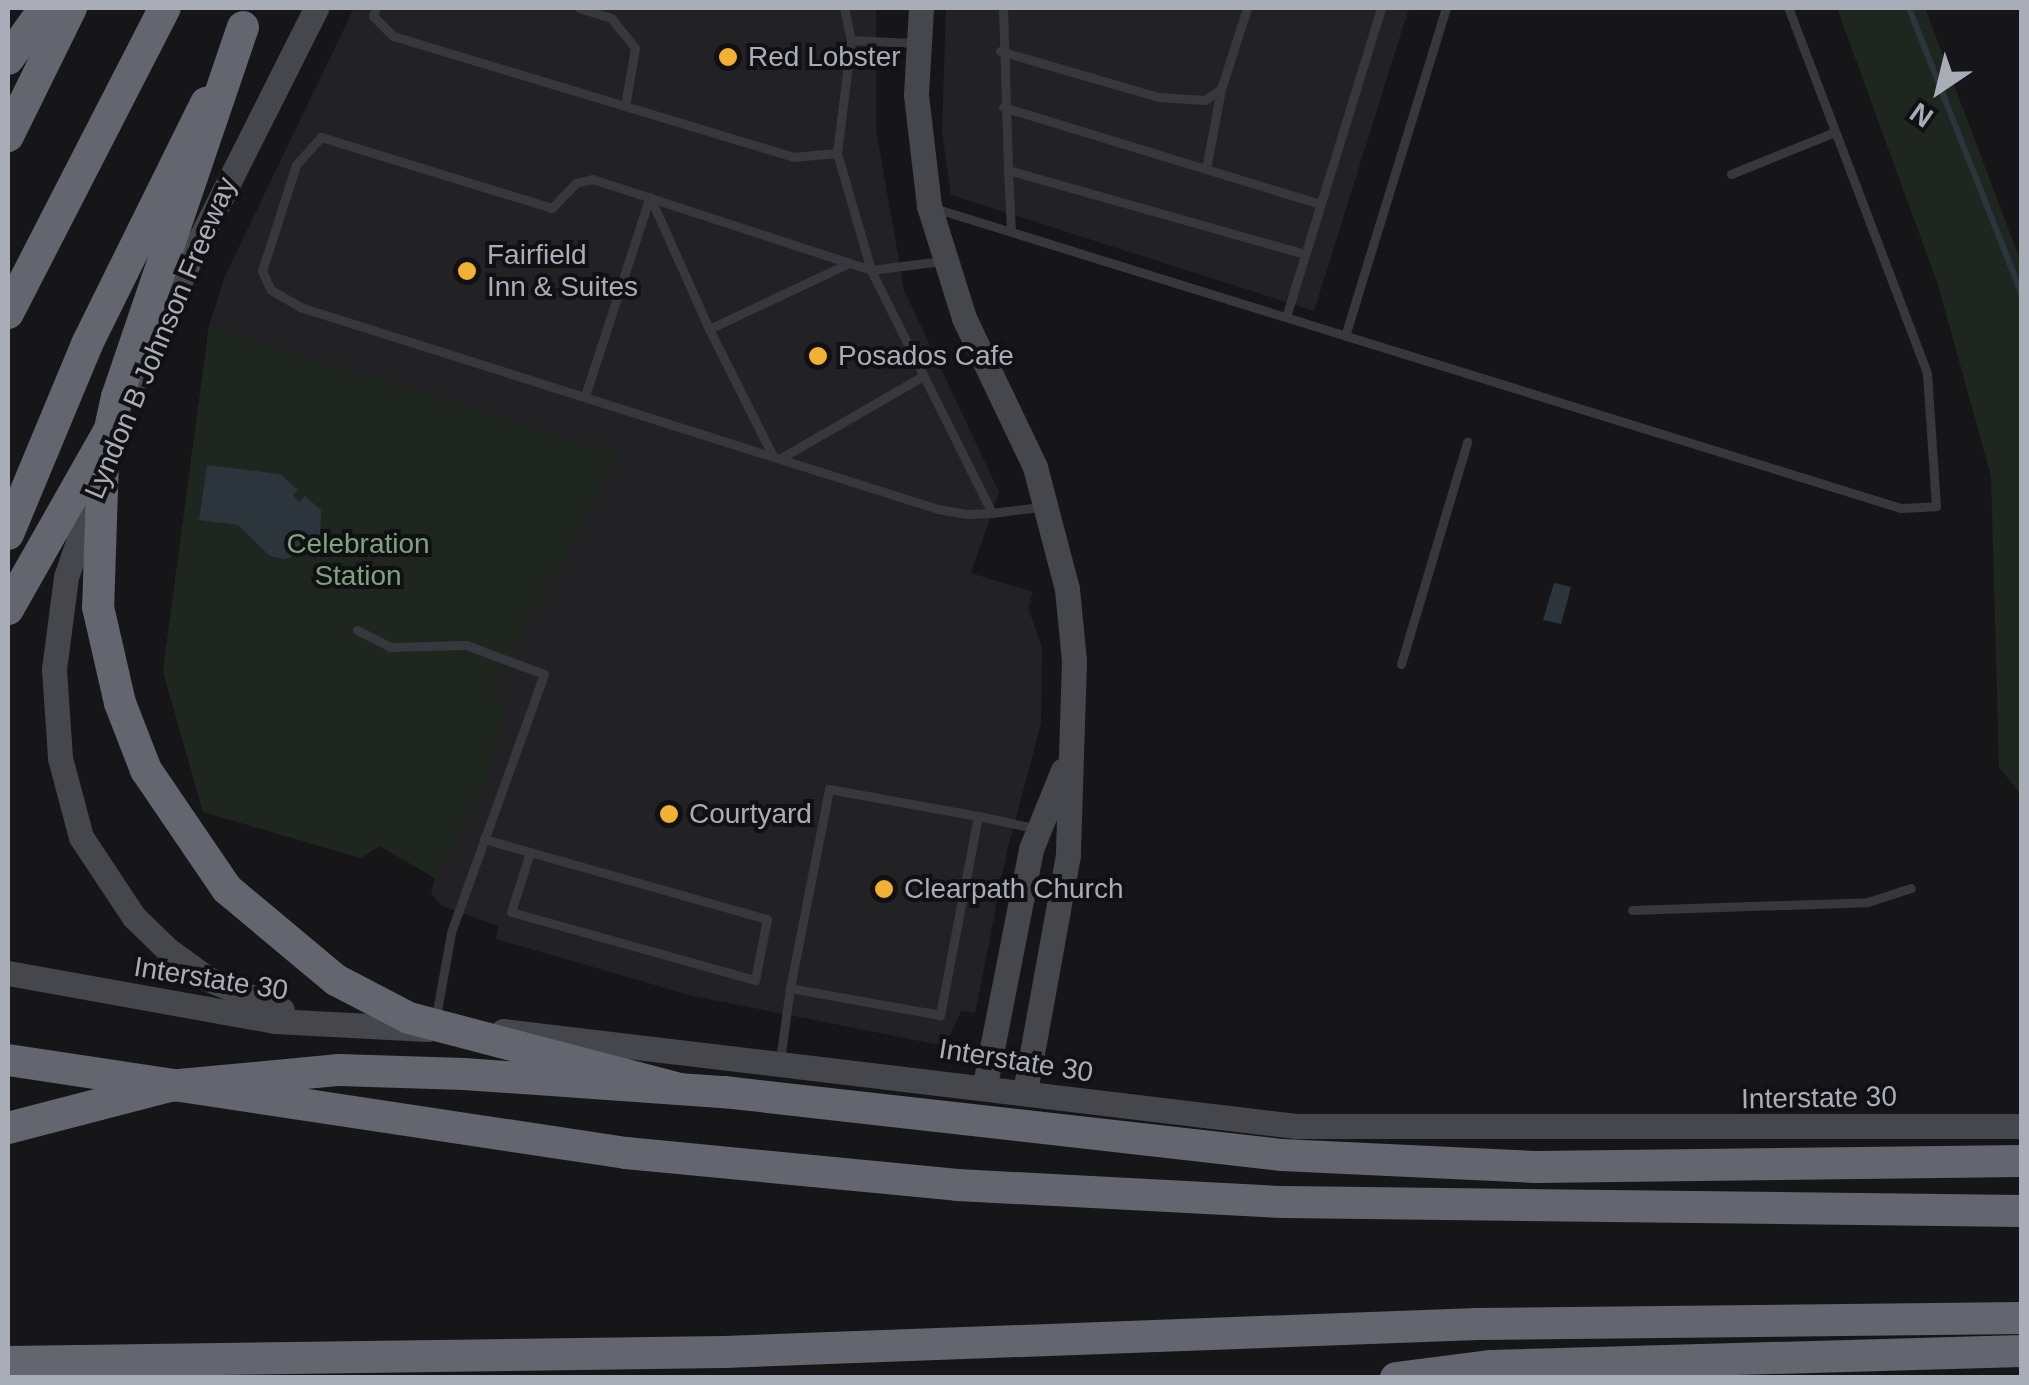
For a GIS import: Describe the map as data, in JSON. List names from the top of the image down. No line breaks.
{"streets":{"main road":["Lyndon B Johnson Freeway","Interstate 30"]},"crossings":[["Lyndon B Johnson Freeway","Interstate 30"]],"parks":["Celebration Station"],"places":["Red Lobster","Fairfield Inn & Suites","Posados Cafe","Courtyard","Clearpath Church"],"north":"bottom left"}
